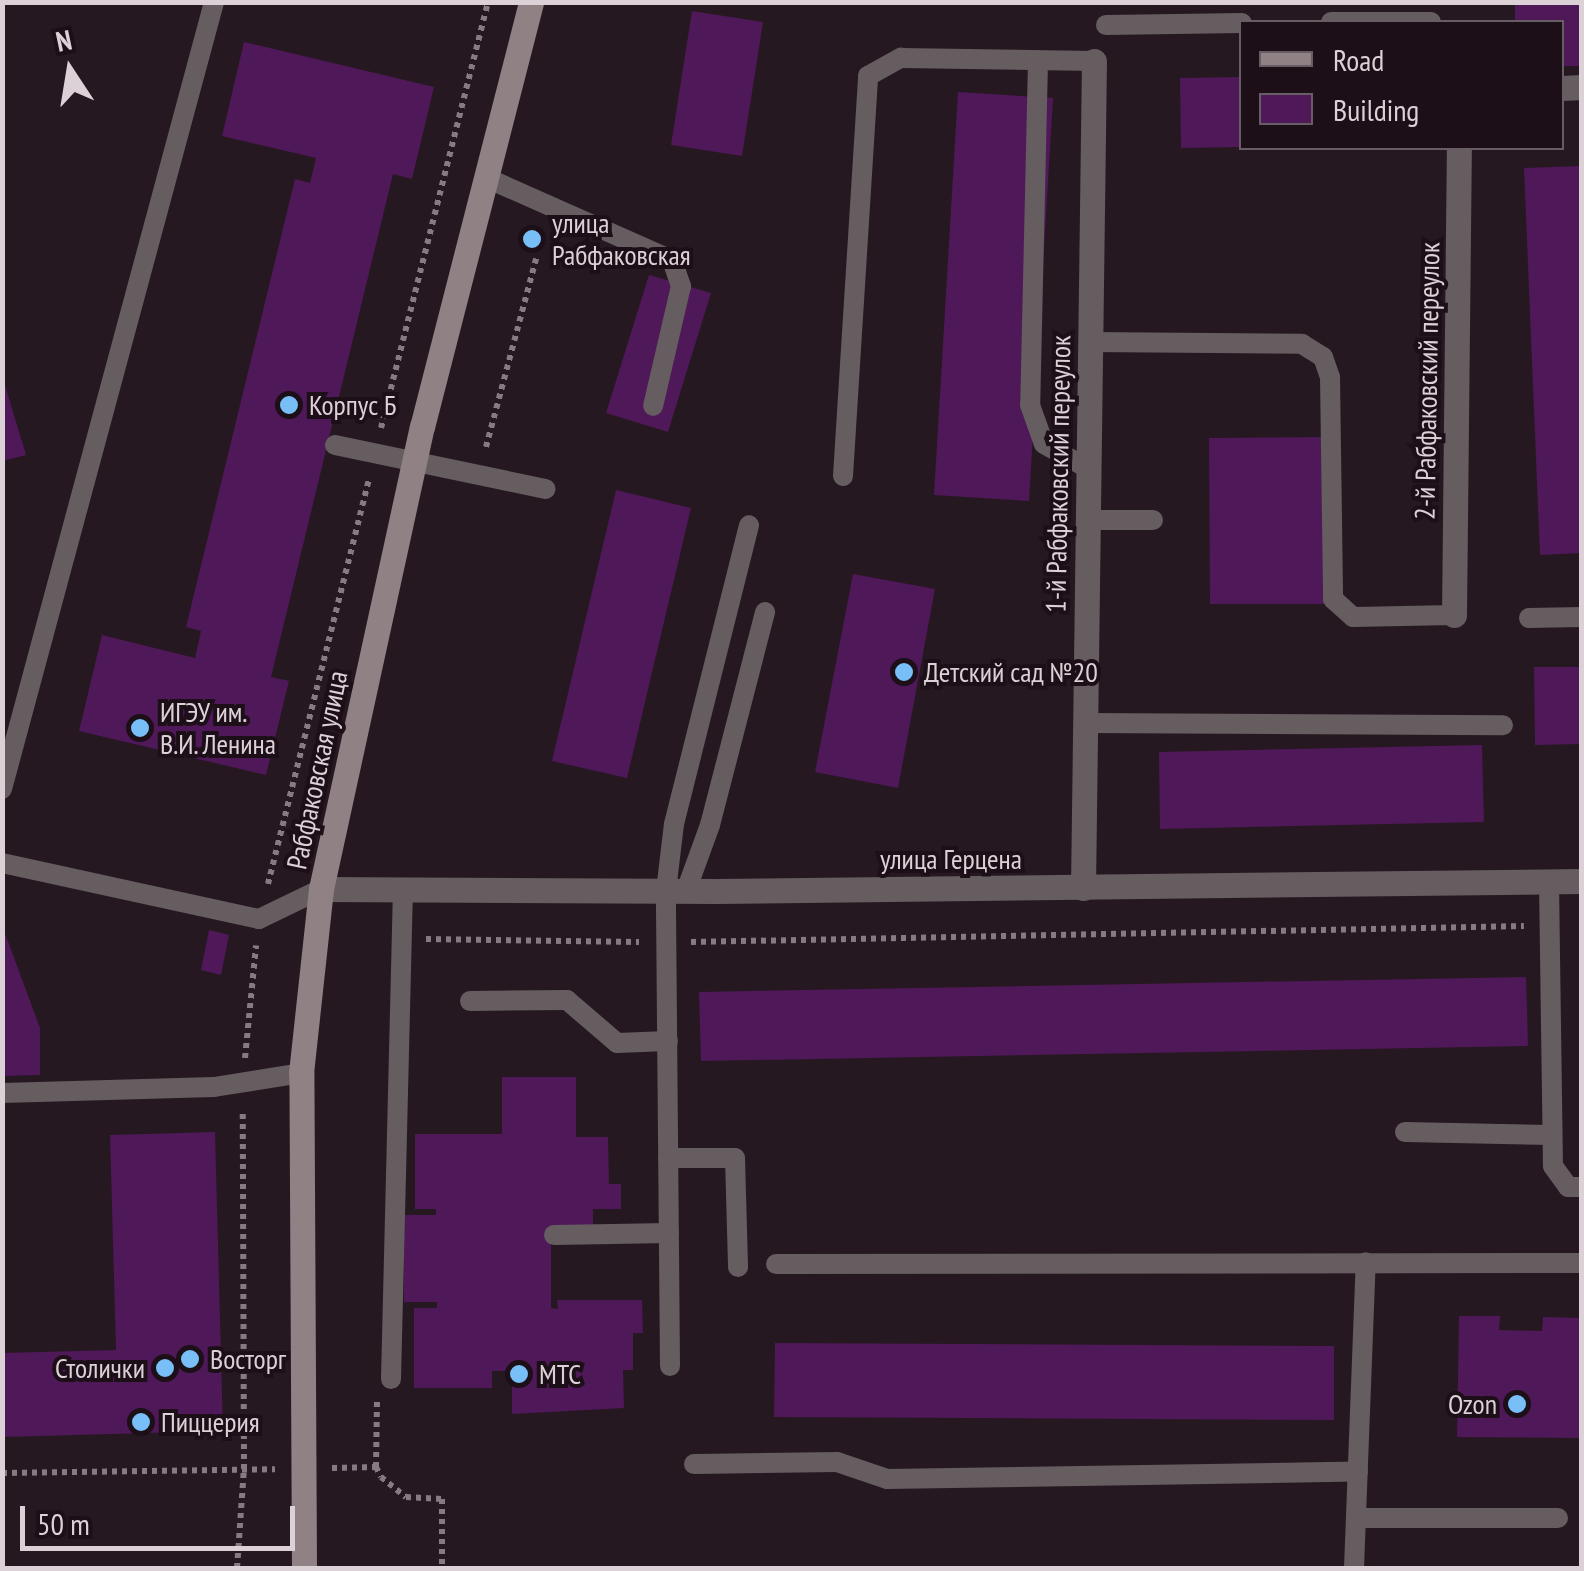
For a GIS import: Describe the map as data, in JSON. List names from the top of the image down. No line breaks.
{"streets":{"main road":["Рабфаковская улица"],"street":["2-й Рабфаковский переулок","1-й Рабфаковский переулок","улица Герцена"]},"crossings":[["1-й Рабфаковский переулок","улица Герцена"],["Рабфаковская улица","улица Герцена"]],"places":["улица Рабфаковская","Корпус Б","Детский сад №20","ИГЭУ им. В.И. Ленина","Восторг","Столички","МТС","Ozon","Пиццерия"],"legend":["Road","Building"],"scale_bar":"50 m","north":"top"}
